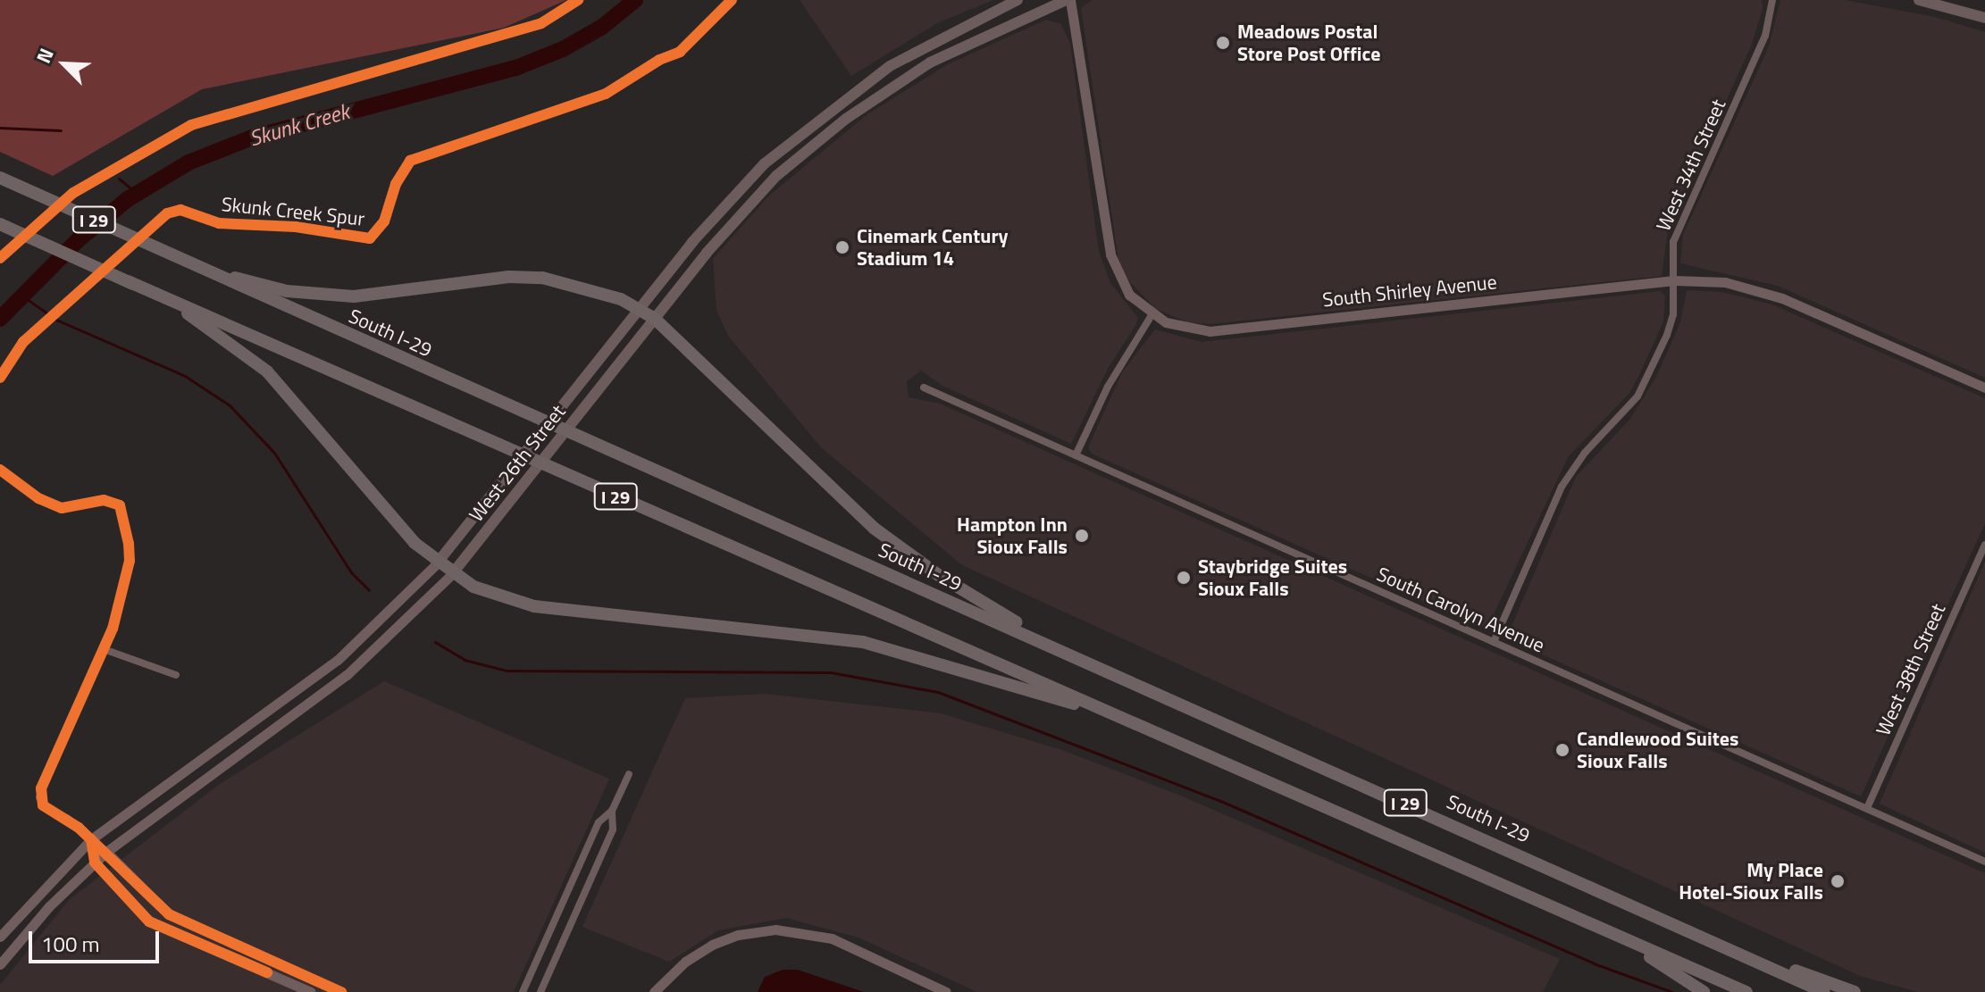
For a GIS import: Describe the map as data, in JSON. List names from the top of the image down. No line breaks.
{"streets":{"highway":["I 29","South I-29"],"main road":["West 26th Street"],"street":["West 34th Street","South Shirley Avenue","South Carolyn Avenue","West 38th Street"],"cycle path":["Skunk Creek Spur"]},"crossings":[["West 34th Street","South Shirley Avenue"],["West 34th Street","South Carolyn Avenue"],["South Carolyn Avenue","West 38th Street"]],"water":["Skunk Creek"],"places":["Meadows Postal Store Post Office","Cinemark Century Stadium 14","Hampton Inn Sioux Falls","Staybridge Suites Sioux Falls","Candlewood Suites Sioux Falls","My Place Hotel-Sioux Falls"],"scale_bar":"100 m","north":"top left"}
